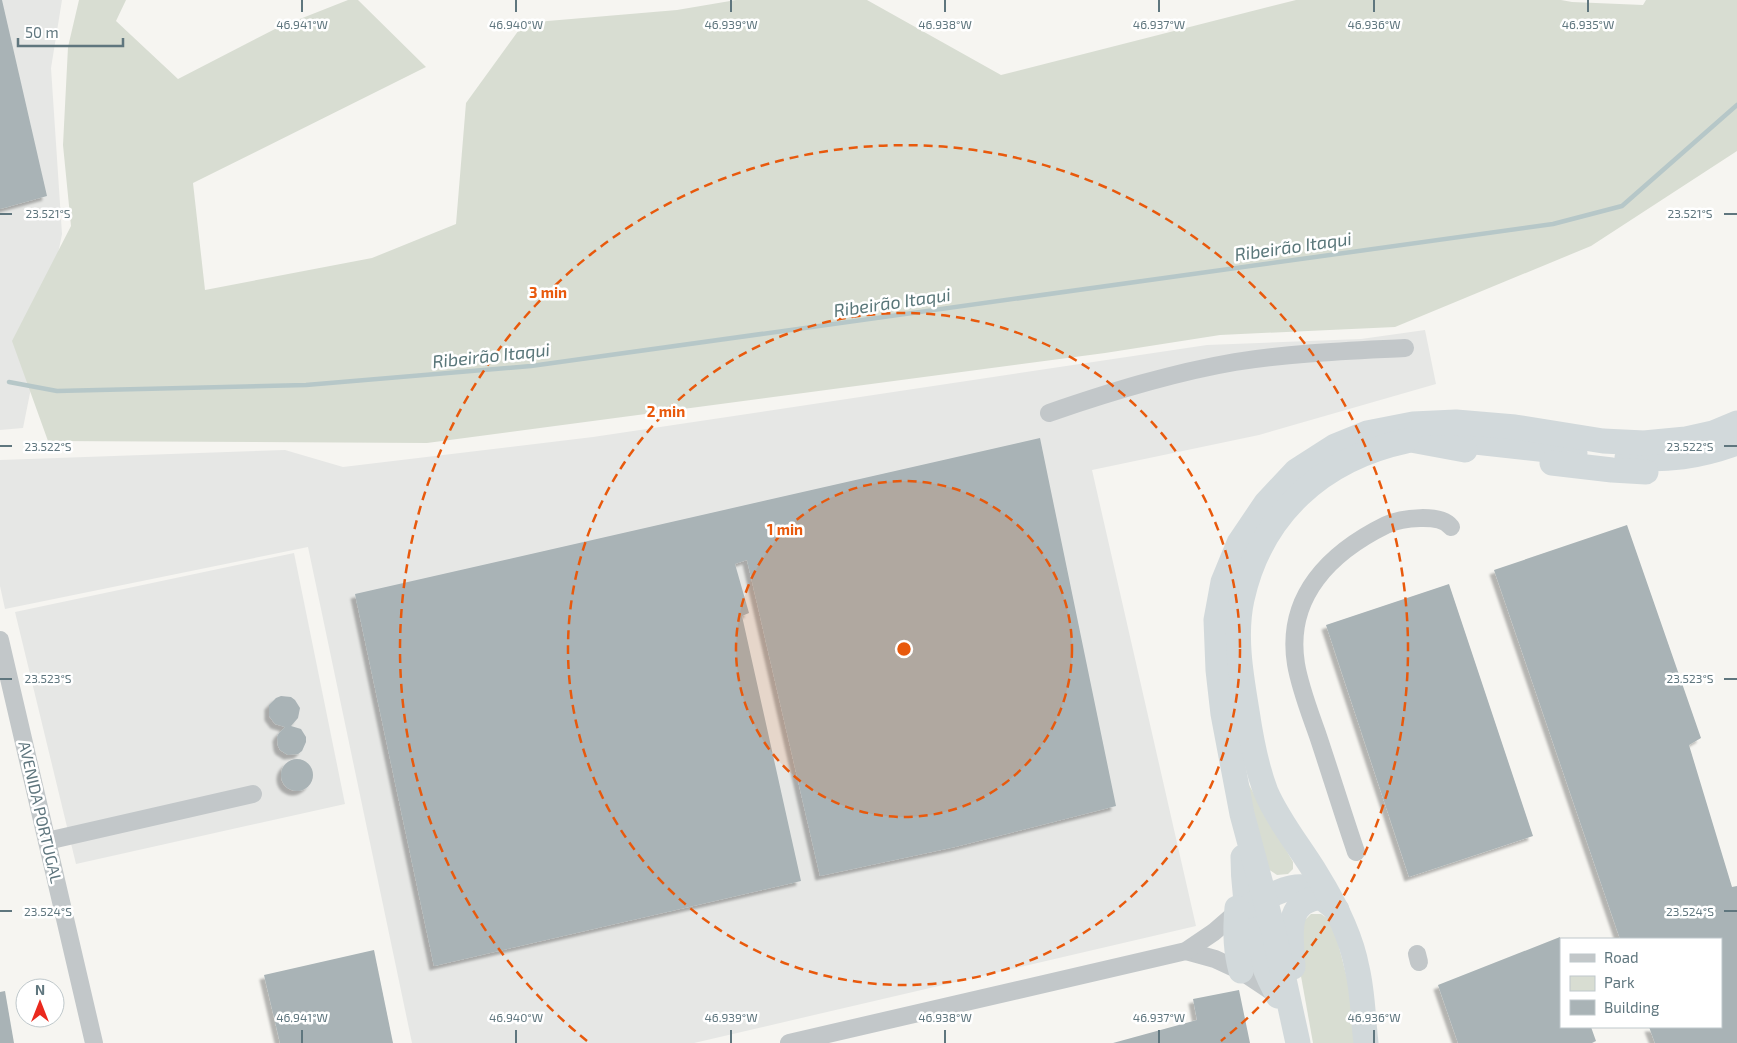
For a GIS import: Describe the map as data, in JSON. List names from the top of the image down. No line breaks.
{"streets":{"street":["AVENIDA PORTUGAL"]},"water":["Ribeirão Itaqui"],"legend":["Road","Park","Building"],"scale_bar":"50 m","north":"top","coordinates":["46.941°W","46.940°W","46.939°W","46.938°W","46.937°W","46.936°W","46.935°W","23.521°S","23.522°S","23.523°S","23.524°S"],"rings":["3 min","2 min","1 min"]}
